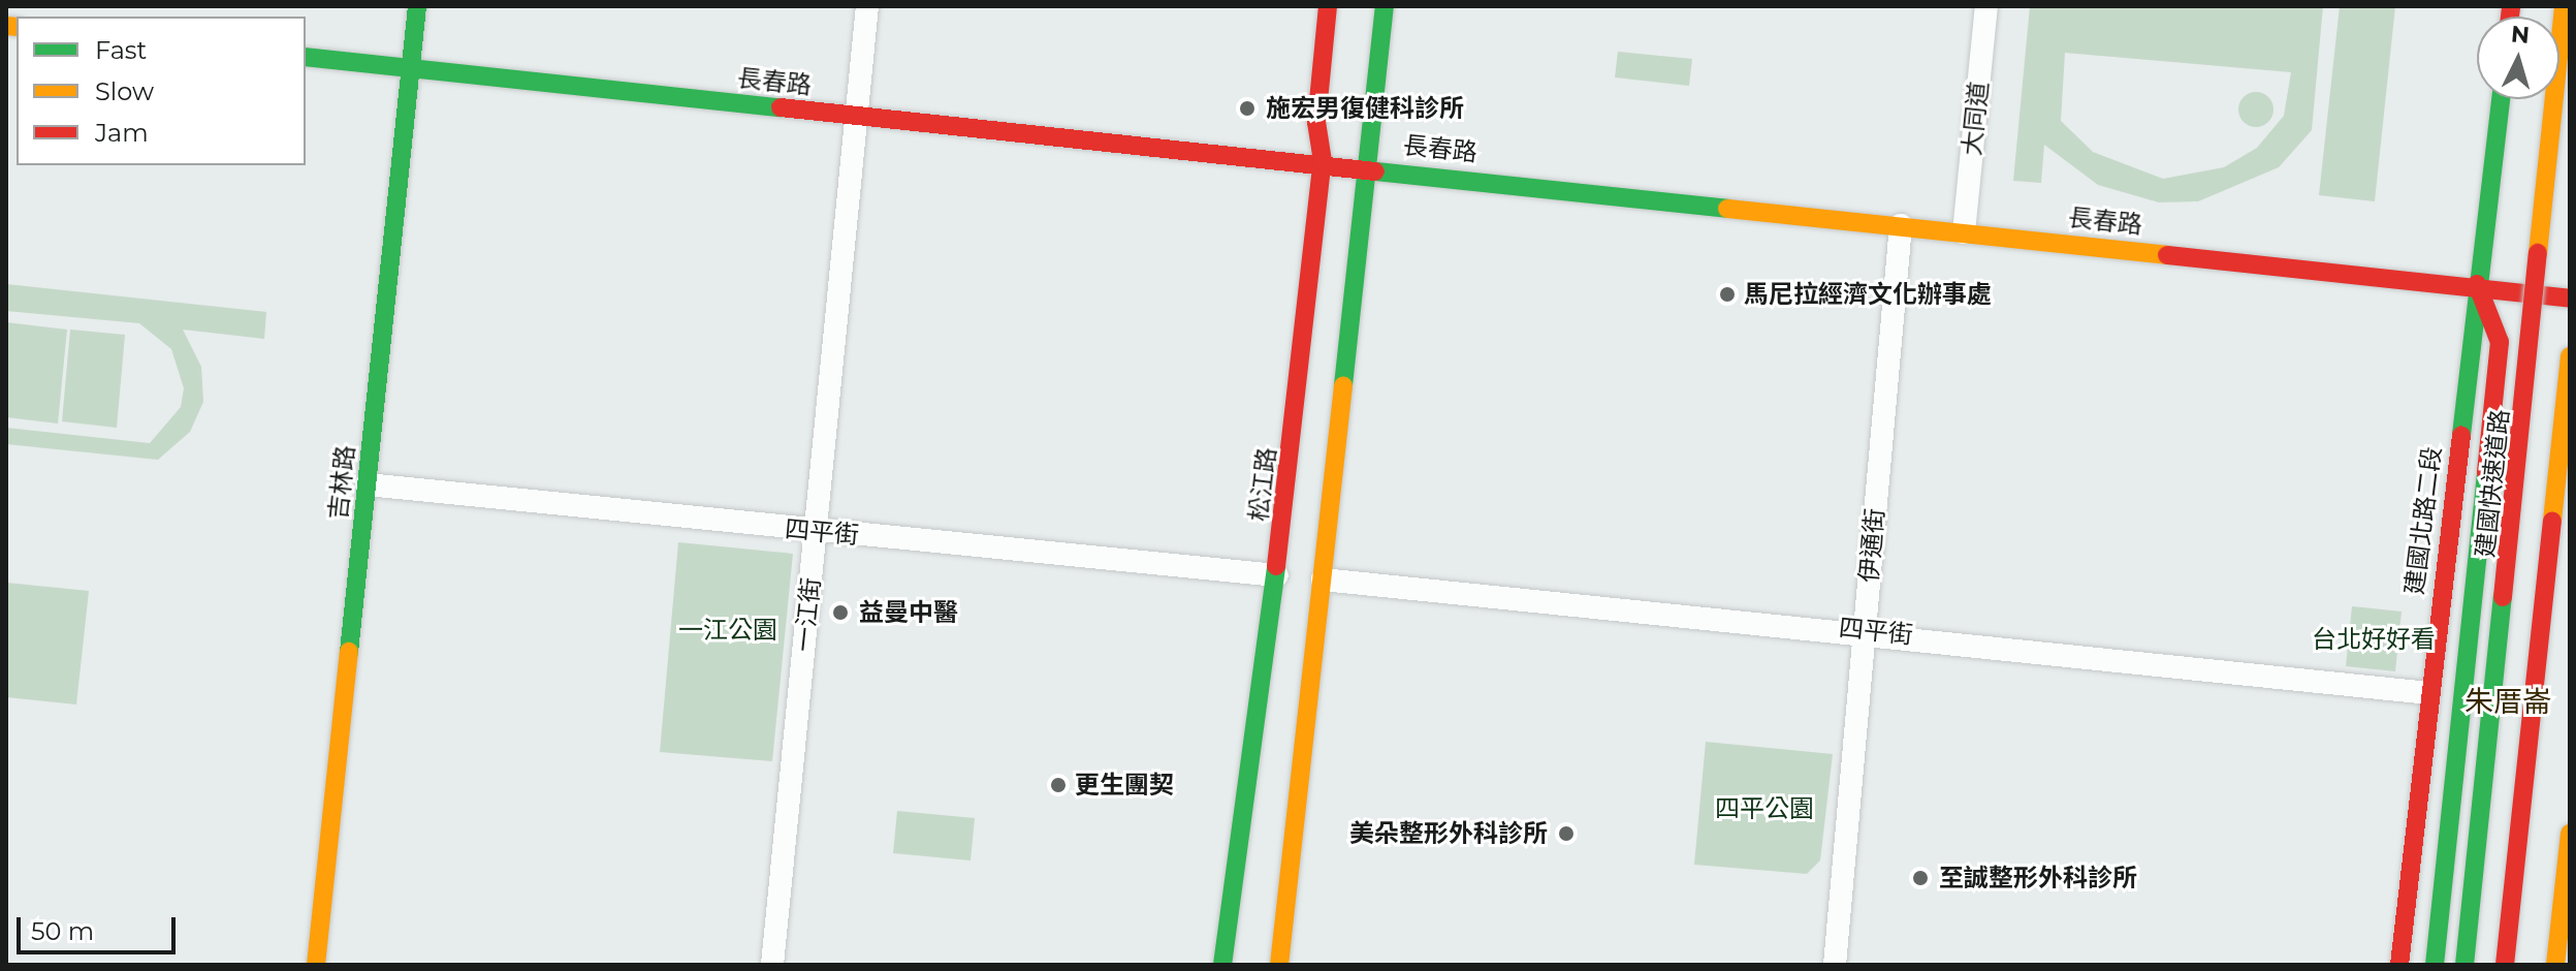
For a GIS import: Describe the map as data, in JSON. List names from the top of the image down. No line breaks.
{"streets":{"main road":["長春路","吉林路","建國快速道路","松江路","建國北路二段"],"street":["大同道","四平街","伊通街","一江街"]},"crossings":[["長春路","大同道"],["長春路","吉林路"],["長春路","松江路"],["長春路","建國北路二段"],["長春路","伊通街"],["長春路","一江街"],["吉林路","四平街"],["松江路","四平街"],["建國北路二段","四平街"],["四平街","伊通街"],["四平街","一江街"]],"districts":["朱厝崙"],"parks":["一江公園","台北好好看","四平公園"],"places":["施宏男復健科診所","馬尼拉經濟文化辦事處","益曼中醫","更生團契","美朵整形外科診所","至誠整形外科診所"],"legend":["Fast","Slow","Jam"],"scale_bar":"50 m","north":"top"}
